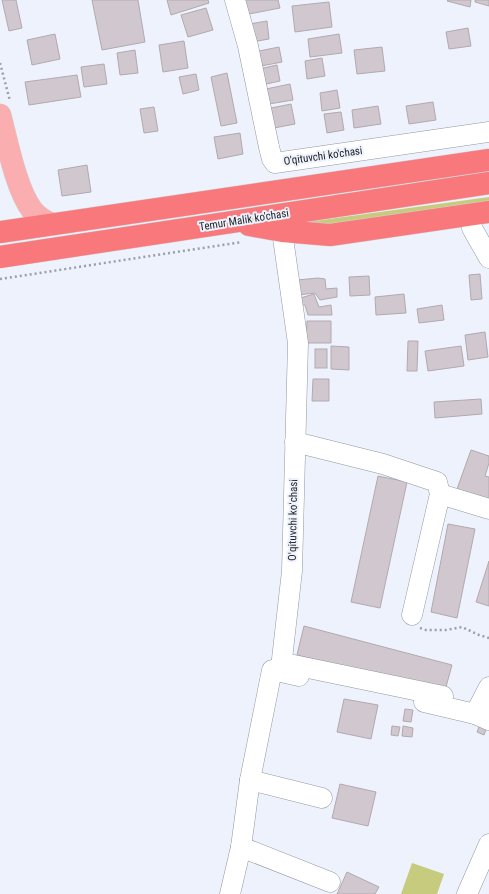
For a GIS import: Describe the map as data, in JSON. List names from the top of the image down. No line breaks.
{"streets":{"highway":["Temur Malik ko'chasi"],"street":["O'qituvchi ko'chasi","Oʻqituvchi koʻchasi"]},"crossings":[["Temur Malik ko'chasi","Oʻqituvchi koʻchasi"]]}
